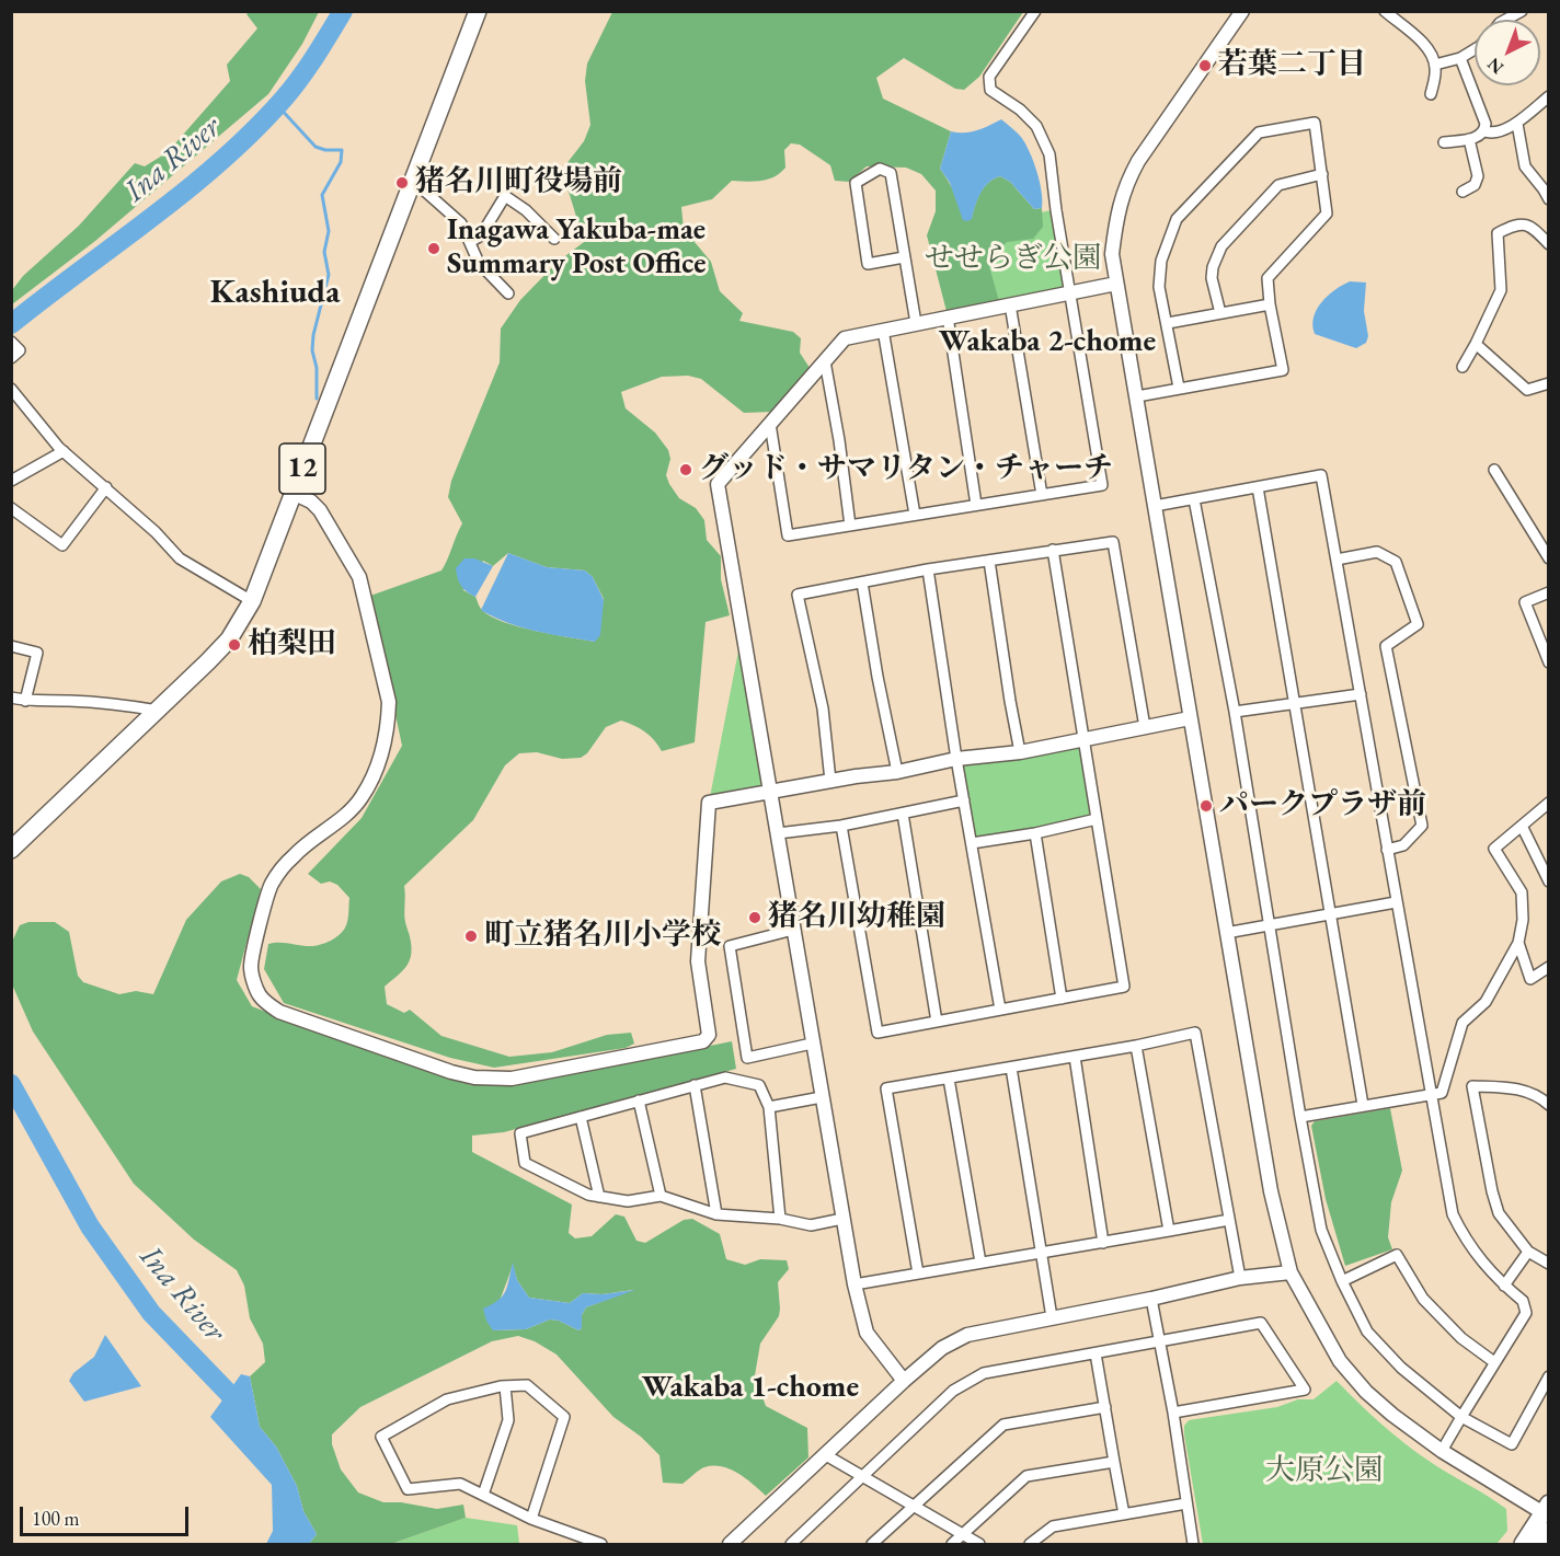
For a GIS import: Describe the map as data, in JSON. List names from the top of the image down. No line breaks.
{"streets":{"main road":["12"]},"districts":["Kashiuda","Wakaba 2-chome","Wakaba 1-chome"],"water":["Ina River"],"parks":["せせらぎ公園","大原公園"],"places":["若葉二丁目","猪名川町役場前","Inagawa Yakuba-mae Summary Post Office","グッド・サマリタン・チャーチ","柏梨田","パークプラザ前","猪名川幼稚園","町立猪名川小学校"],"scale_bar":"100 m","north":"bottom left"}
